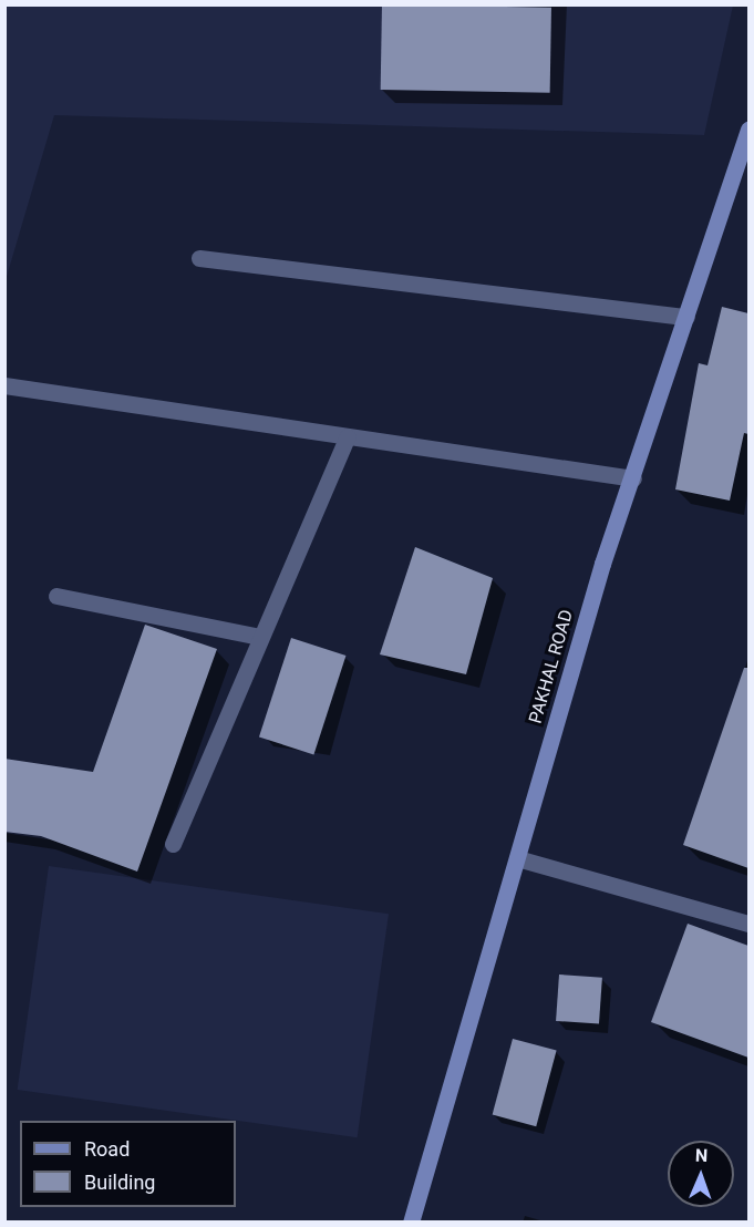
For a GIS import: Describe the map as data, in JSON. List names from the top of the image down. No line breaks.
{"streets":{"street":["PAKHAL ROAD"]},"legend":["Road","Building"],"north":"top"}
